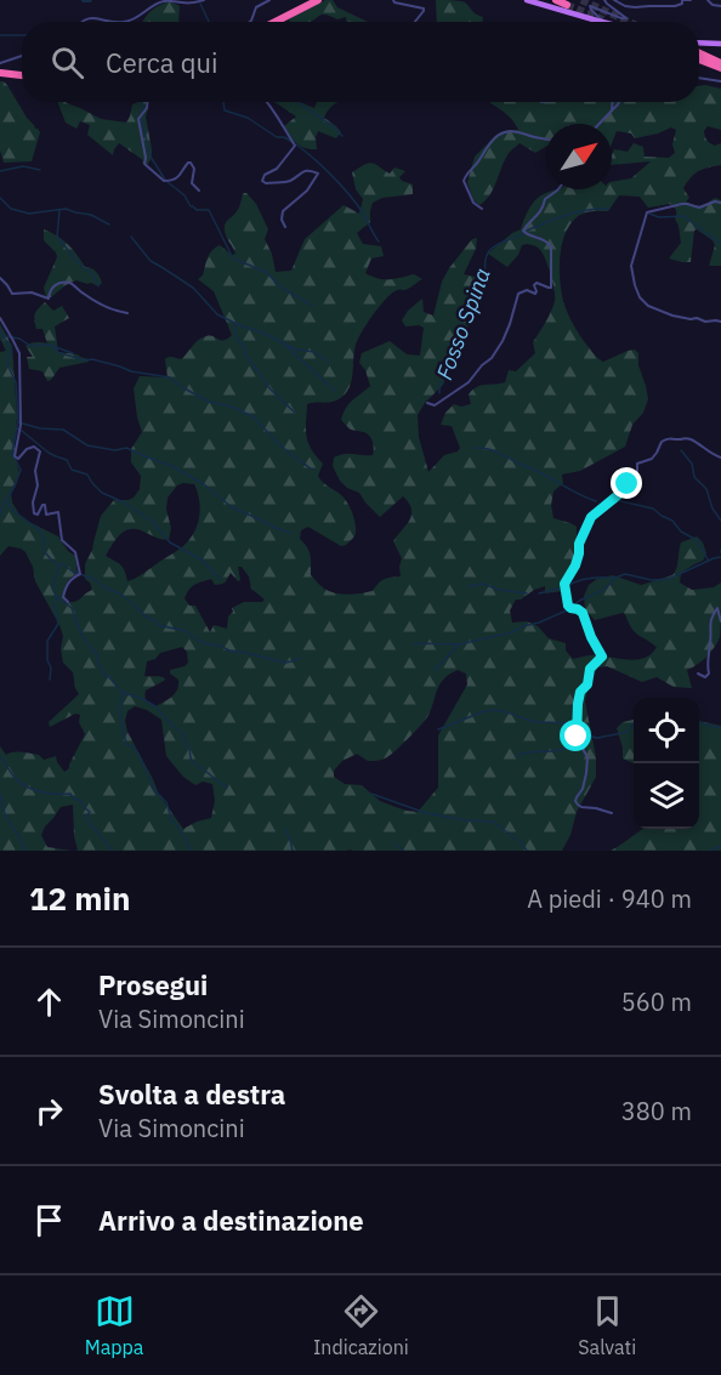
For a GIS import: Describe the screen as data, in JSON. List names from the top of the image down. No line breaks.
{"water":["Fosso Spina"],"north":"top right","page":{"search":"Cerca qui","heading":["12 min","A piedi · 940 m"],"list":[["Prosegui","Via Simoncini","560 m"],["Svolta a destra","Via Simoncini","380 m"],"Arrivo a destinazione"],"nav":["Mappa","Indicazioni","Salvati"]}}
